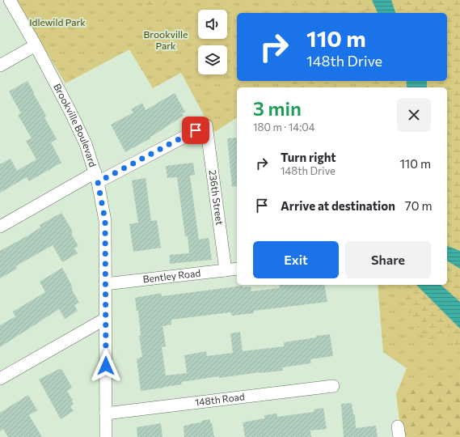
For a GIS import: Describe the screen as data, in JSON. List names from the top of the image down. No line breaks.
{"streets":{"street":["Brookville Boulevard","236th Street","Bentley Road","148th Road"]},"crossings":[["Brookville Boulevard","236th Street"],["Brookville Boulevard","Bentley Road"],["Brookville Boulevard","148th Road"],["236th Street","Bentley Road"]],"parks":["Idlewild Park","Brookville Park"],"page":{"turn":["110 m","148th Drive"],"heading":["3 min","180 m · 14:04"],"list":[{"name":"Turn right","note":"148th Drive","value":"110 m"},{"name":"Arrive at destination","value":"70 m"}],"buttons":["Exit","Share"]}}
